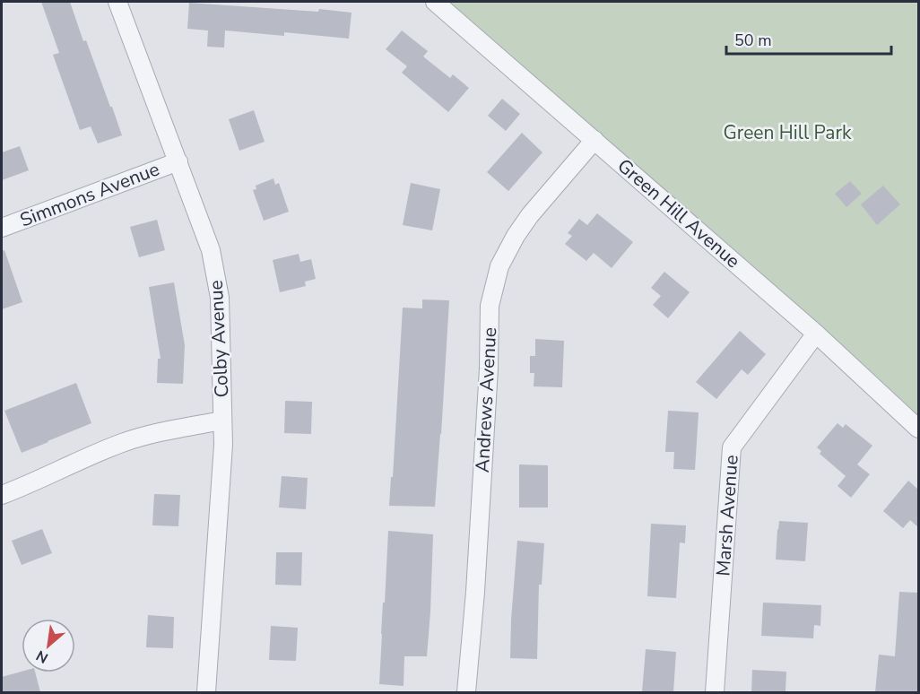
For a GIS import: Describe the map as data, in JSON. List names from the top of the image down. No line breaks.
{"streets":{"street":["Simmons Avenue","Green Hill Avenue","Colby Avenue","Andrews Avenue","Marsh Avenue"]},"crossings":[["Simmons Avenue","Colby Avenue"],["Green Hill Avenue","Andrews Avenue"],["Green Hill Avenue","Marsh Avenue"]],"parks":["Green Hill Park"],"scale_bar":"50 m","north":"bottom left"}
